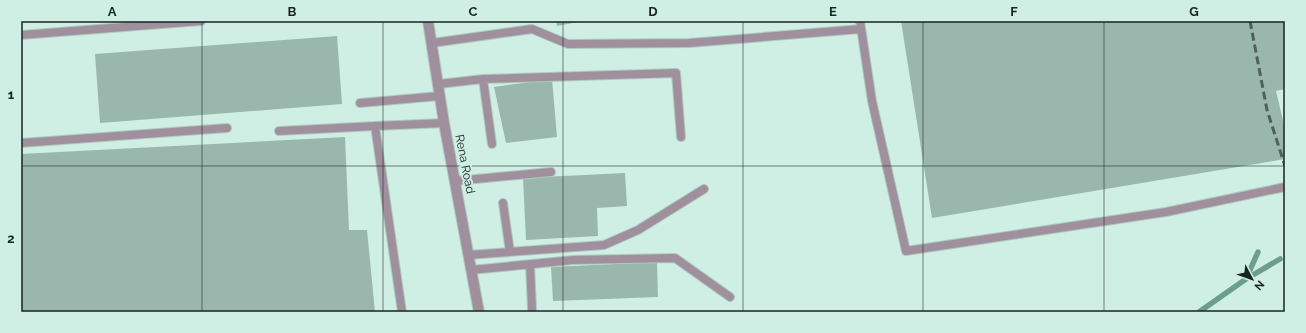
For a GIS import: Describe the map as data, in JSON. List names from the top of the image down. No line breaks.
{"streets":{"street":["Rena Road"]},"north":"bottom right","grid":{"columns":["A","B","C","D","E","F","G"],"rows":["1","2"]}}
